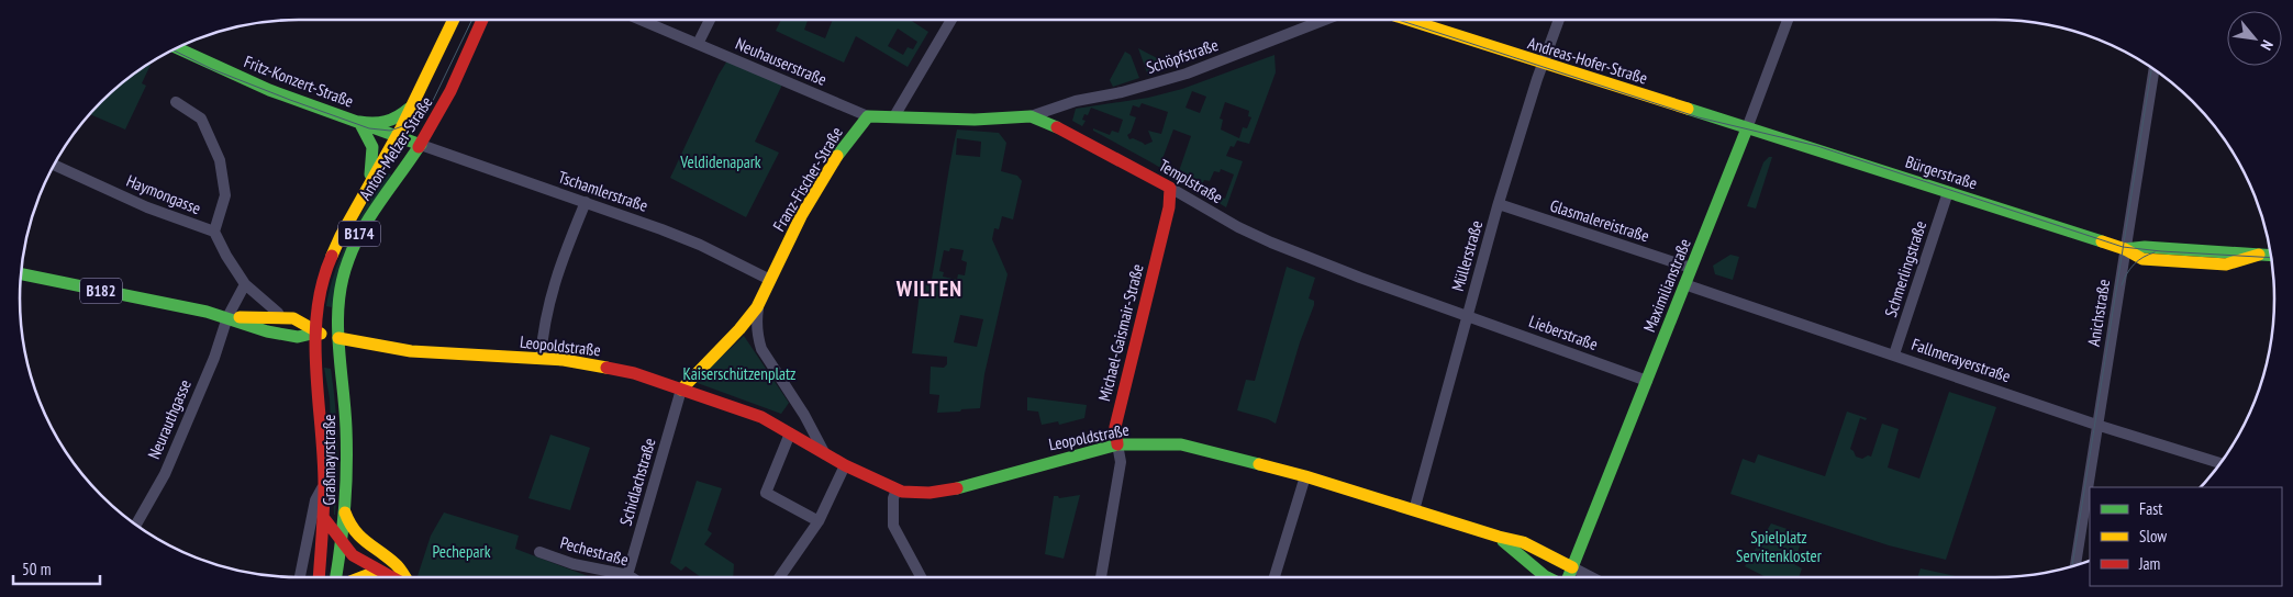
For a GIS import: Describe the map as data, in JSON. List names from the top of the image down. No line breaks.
{"streets":{"street":["Schöpfstraße","Andreas-Hofer-Straße","Neuhauserstraße","Fritz-Konzert-Straße","Anton-Melzer-Straße","Bürgerstraße","Franz-Fischer-Straße","Templstraße","Tschamlerstraße","Haymongasse","Glasmalereistraße","B174","Müllerstraße","Schmerlingstraße","Maximilianstraße","B182","Anichstraße","Michael-Gaismair-Straße","Lieberstraße","Leopoldstraße","Fallmerayerstraße","Neurauthgasse","Graßmayrstraße","Schidlachstraße","Pechestraße"]},"crossings":[["Schöpfstraße","Templstraße"],["Andreas-Hofer-Straße","Bürgerstraße"],["Andreas-Hofer-Straße","Müllerstraße"],["Andreas-Hofer-Straße","Maximilianstraße"],["Neuhauserstraße","Franz-Fischer-Straße"],["Fritz-Konzert-Straße","Anton-Melzer-Straße"],["Fritz-Konzert-Straße","Tschamlerstraße"],["Anton-Melzer-Straße","Tschamlerstraße"],["Anton-Melzer-Straße","Leopoldstraße"],["Anton-Melzer-Straße","Graßmayrstraße"],["Bürgerstraße","Schmerlingstraße"],["Bürgerstraße","Maximilianstraße"],["Bürgerstraße","Anichstraße"],["Franz-Fischer-Straße","Tschamlerstraße"],["Franz-Fischer-Straße","Leopoldstraße"],["Franz-Fischer-Straße","Schidlachstraße"],["Templstraße","Müllerstraße"],["Templstraße","Michael-Gaismair-Straße"],["Templstraße","Lieberstraße"],["Haymongasse","Leopoldstraße"],["Glasmalereistraße","Müllerstraße"],["Glasmalereistraße","Maximilianstraße"],["Müllerstraße","Lieberstraße"],["Müllerstraße","Leopoldstraße"],["Schmerlingstraße","Fallmerayerstraße"],["Maximilianstraße","Lieberstraße"],["Maximilianstraße","Leopoldstraße"],["Maximilianstraße","Fallmerayerstraße"],["Anichstraße","Fallmerayerstraße"],["Michael-Gaismair-Straße","Leopoldstraße"],["Leopoldstraße","Neurauthgasse"],["Leopoldstraße","Graßmayrstraße"],["Leopoldstraße","Schidlachstraße"]],"districts":["WILTEN"],"parks":["Veldidenapark","Kaiserschützenplatz","Spielplatz Servitenkloster","Pechepark"],"legend":["Fast","Slow","Jam"],"scale_bar":"50 m","north":"bottom right"}
